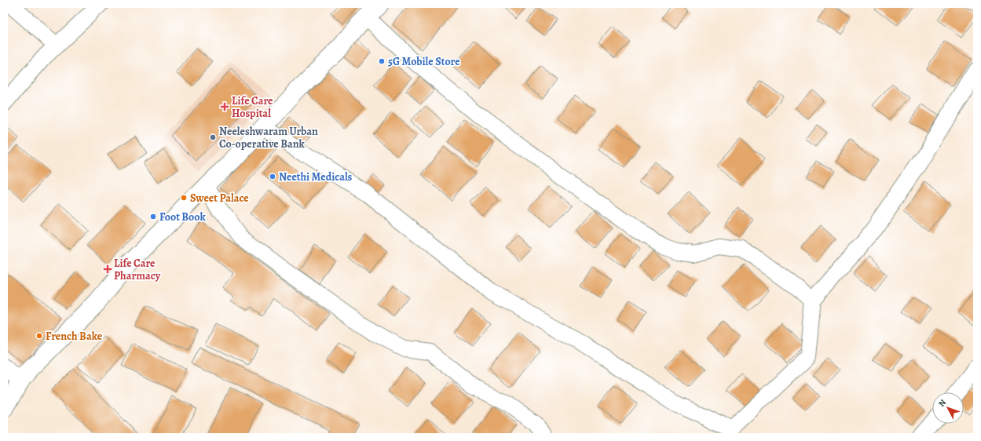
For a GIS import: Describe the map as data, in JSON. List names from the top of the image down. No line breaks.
{"places":{"other":["5G Mobile Store","Neeleshwaram Urban Co-operative Bank","Neethi Medicals","Sweet Palace","Foot Book","French Bake"],"health":["Life Care Hospital","Life Care Pharmacy"]},"north":"top left"}
